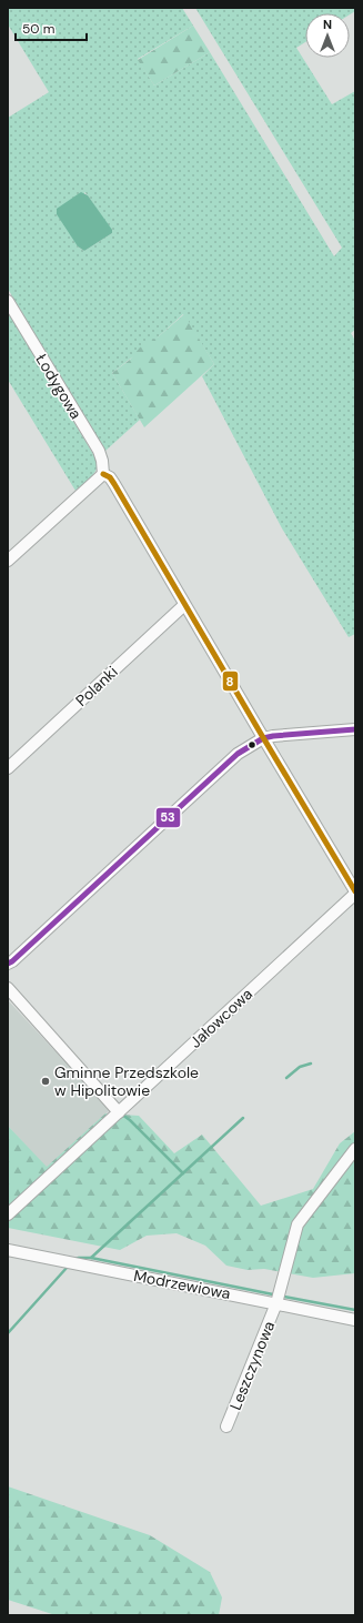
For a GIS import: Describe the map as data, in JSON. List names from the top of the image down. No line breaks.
{"streets":{"street":["Łodygowa","Polanki","Jałowcowa","Modrzewiowa","Leszczynowa"]},"crossings":[["Modrzewiowa","Leszczynowa"]],"places":["Gminne Przedszkole w Hipolitowie"],"lines":["transit line 8","transit line 53"],"scale_bar":"50 m","north":"top"}
